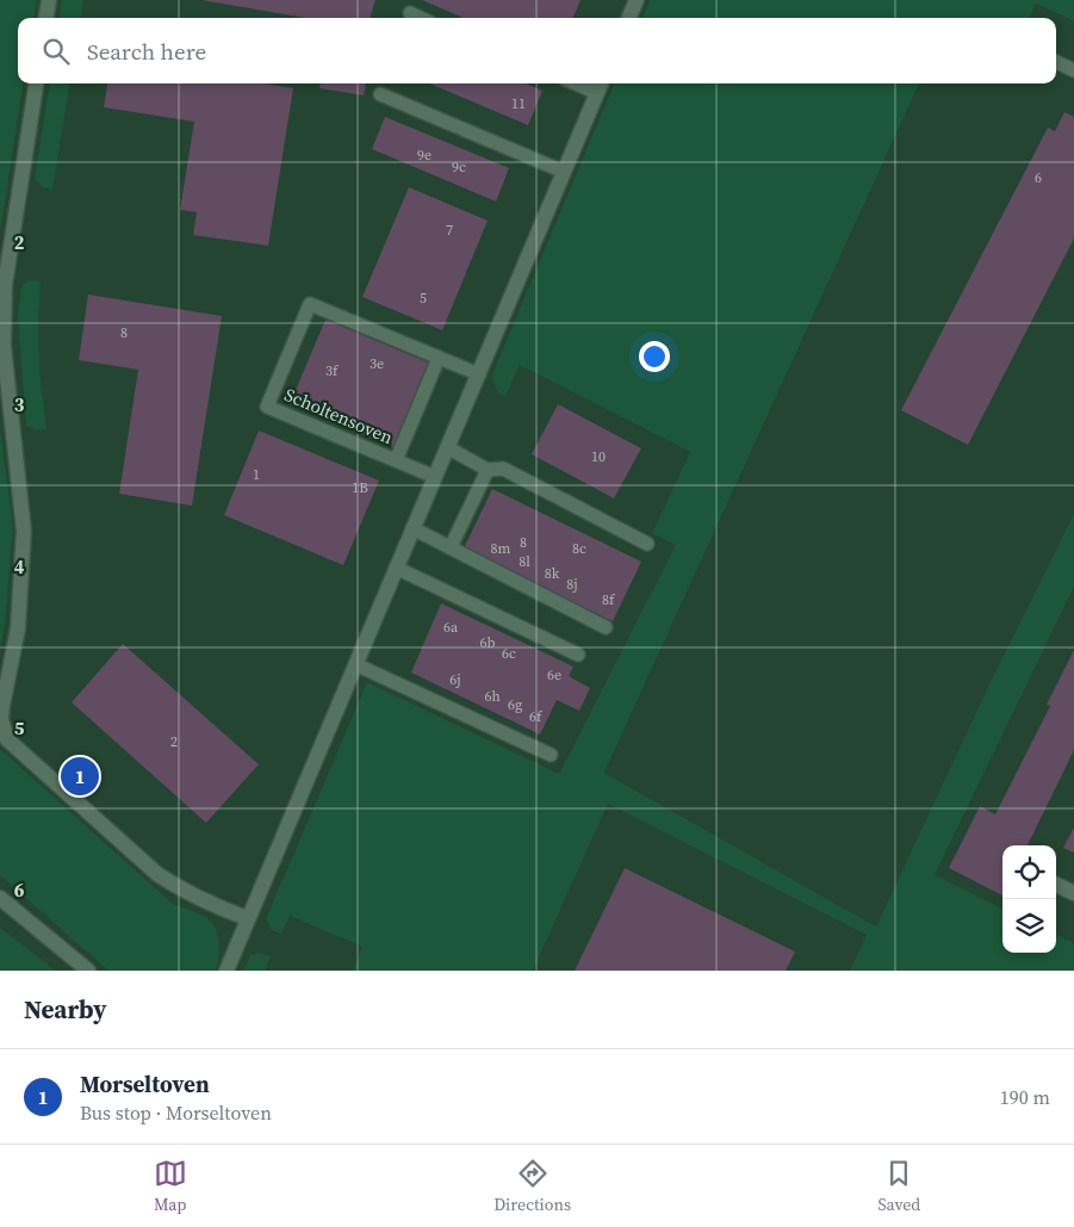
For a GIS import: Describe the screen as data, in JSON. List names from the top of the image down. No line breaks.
{"streets":{"lane":["Scholtensoven"]},"house_numbers":["11","9e","9c","6","7","5","8","3e","3f","10","1","1B","8","8m","8c","8l","8k","8j","8f","6a","6b","6c","6e","6j","6h","6g","6f","2"],"page":{"search":"Search here","pins":"1","heading":"Nearby","list":[{"mark":"1","name":"Morseltoven","note":"Bus stop · Morseltoven","value":"190 m"}],"nav":["Map","Directions","Saved"]},"grid":{"rows":["2","3","4","5","6"]}}
